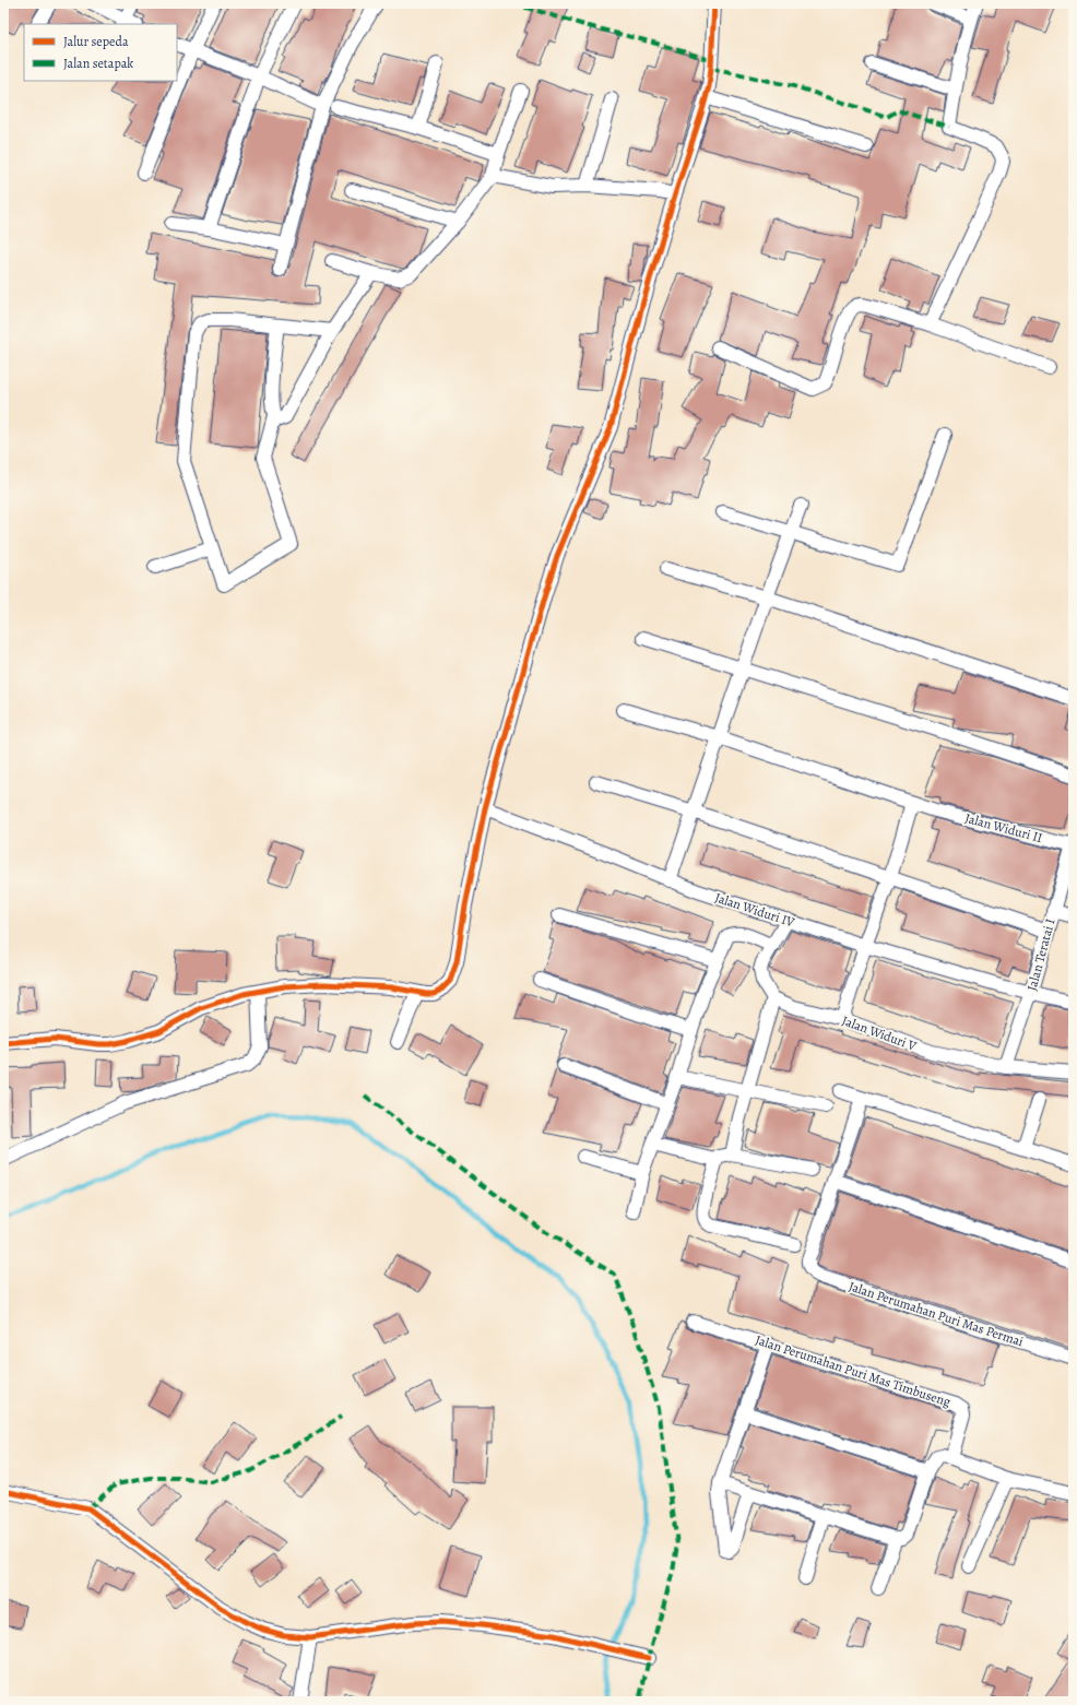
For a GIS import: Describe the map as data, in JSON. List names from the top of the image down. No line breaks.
{"streets":{"street":["Jalan Widuri II","Jalan Widuri IV","Jalan Teratai I","Jalan Widuri V","Jalan Perumahan Puri Mas Permai","Jalan Perumahan Puri Mas Timbuseng"]},"crossings":[["Jalan Widuri II","Jalan Teratai I"],["Jalan Widuri IV","Jalan Teratai I"],["Jalan Teratai I","Jalan Widuri V"]],"legend":["Jalur sepeda","Jalan setapak"]}
